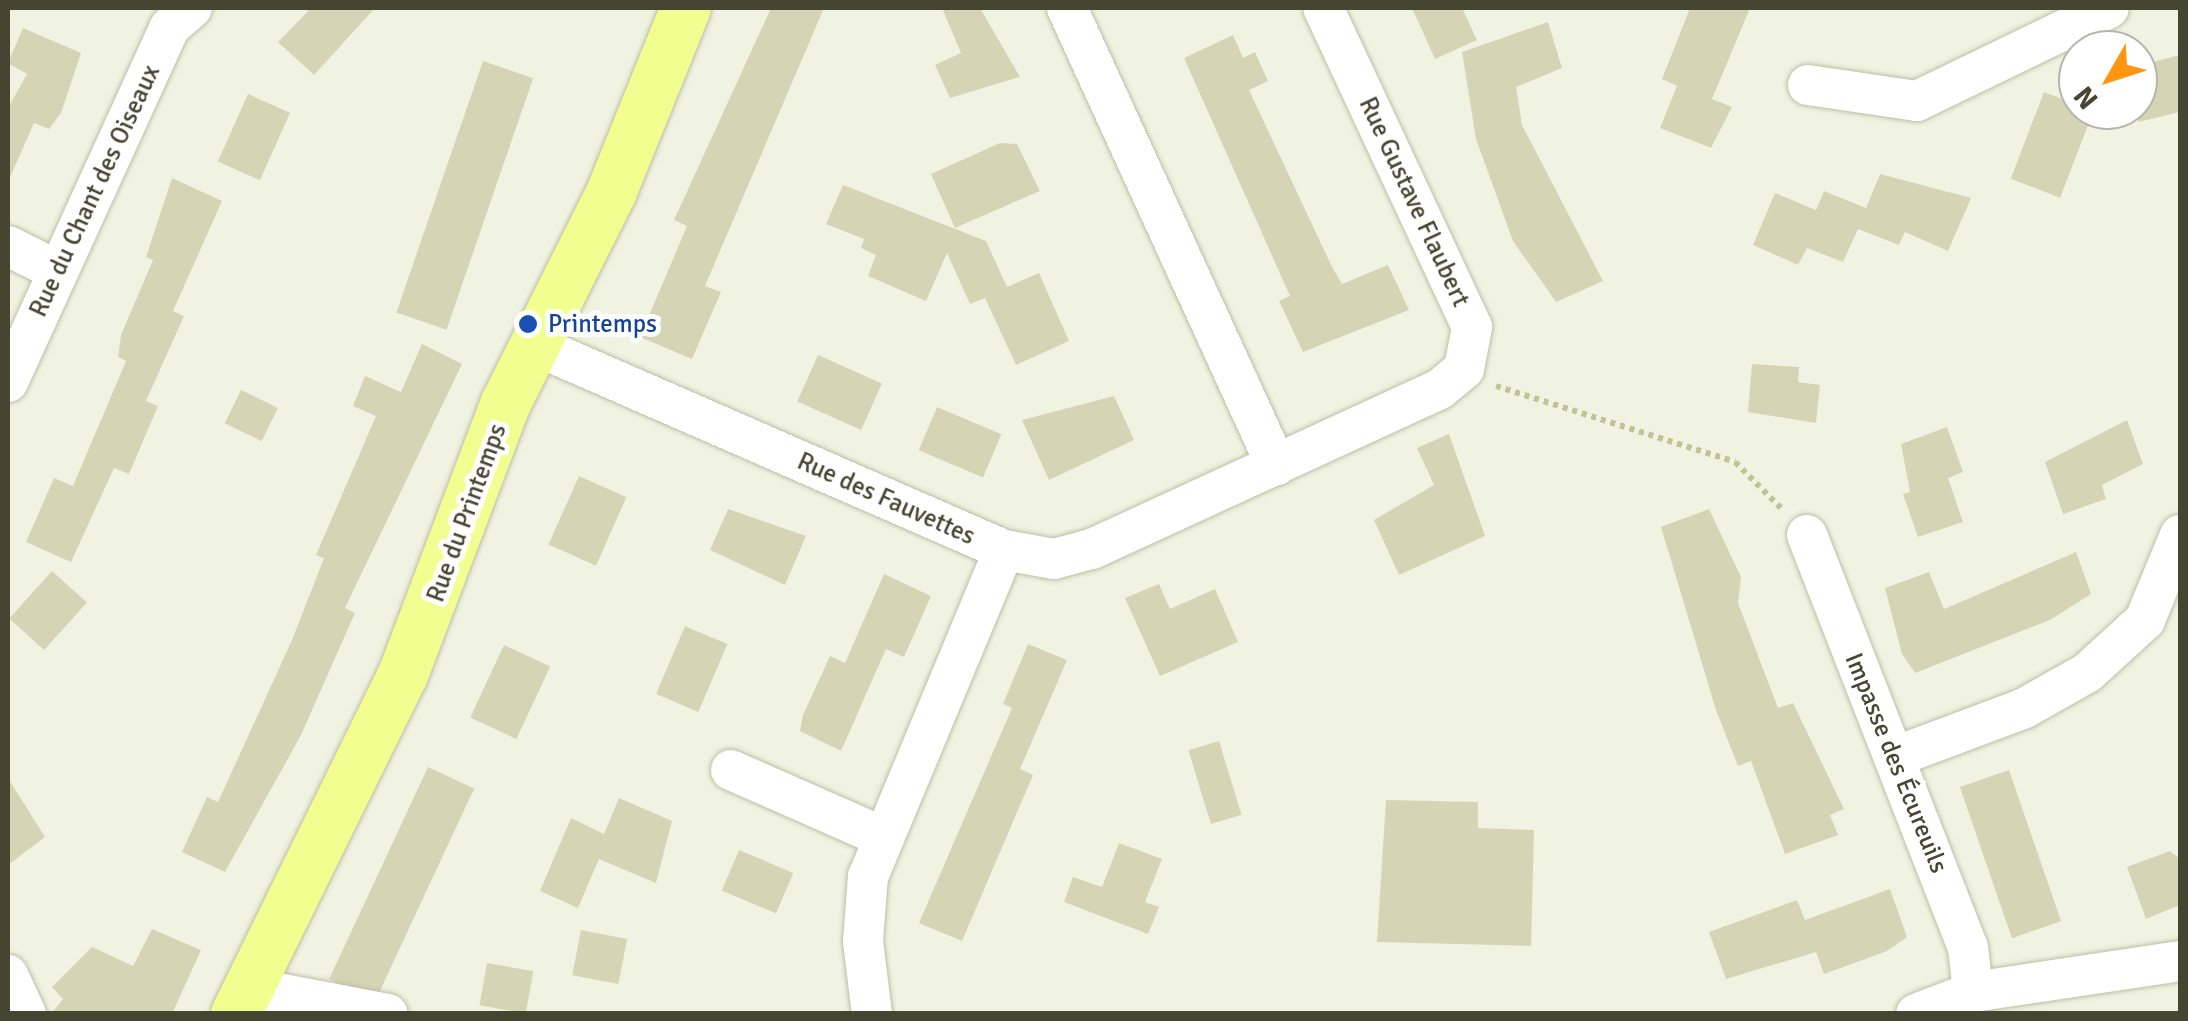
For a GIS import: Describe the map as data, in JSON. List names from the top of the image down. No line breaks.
{"streets":{"main road":["Rue du Printemps"],"street":["Rue du Chant des Oiseaux","Rue Gustave Flaubert","Rue des Fauvettes","Impasse des Écureuils"]},"crossings":[["Rue des Fauvettes","Rue du Printemps"]],"places":["Printemps"],"north":"bottom left"}
